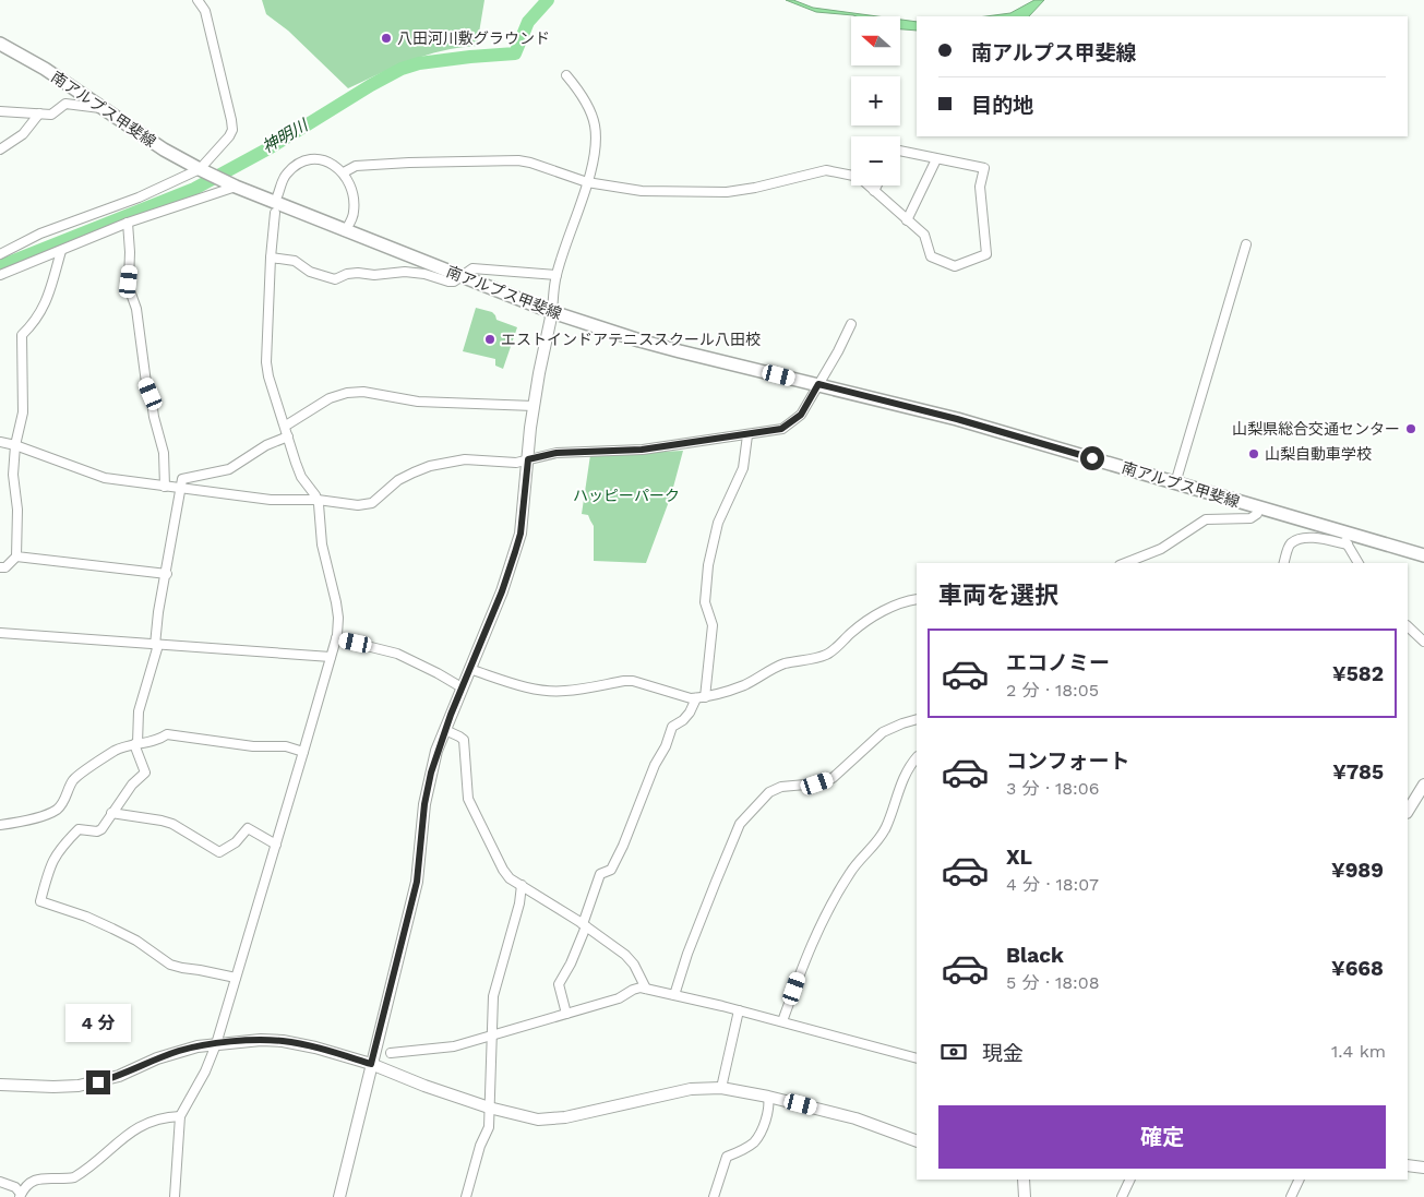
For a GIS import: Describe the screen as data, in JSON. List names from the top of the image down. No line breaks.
{"streets":{"main road":["南アルプス甲斐線"]},"water":["神明川"],"parks":["ハッピーパーク"],"places":["八田河川敷グラウンド","エストインドアテニススクール八田校","山梨県総合交通センター","山梨自動車学校"],"north":"left","page":{"map_buttons":["+","−"],"banner":["南アルプス甲斐線","目的地"],"heading":"車両を選択","list":[{"name":"エコノミー","note":"2 分 · 18:05","value":"¥582"},{"name":"コンフォート","note":"3 分 · 18:06","value":"¥785"},{"name":"XL","note":"4 分 · 18:07","value":"¥989"},{"name":"Black","note":"5 分 · 18:08","value":"¥668"}],"bubble":"4 分","pay":["現金","1.4 km"],"buttons":"確定"}}
